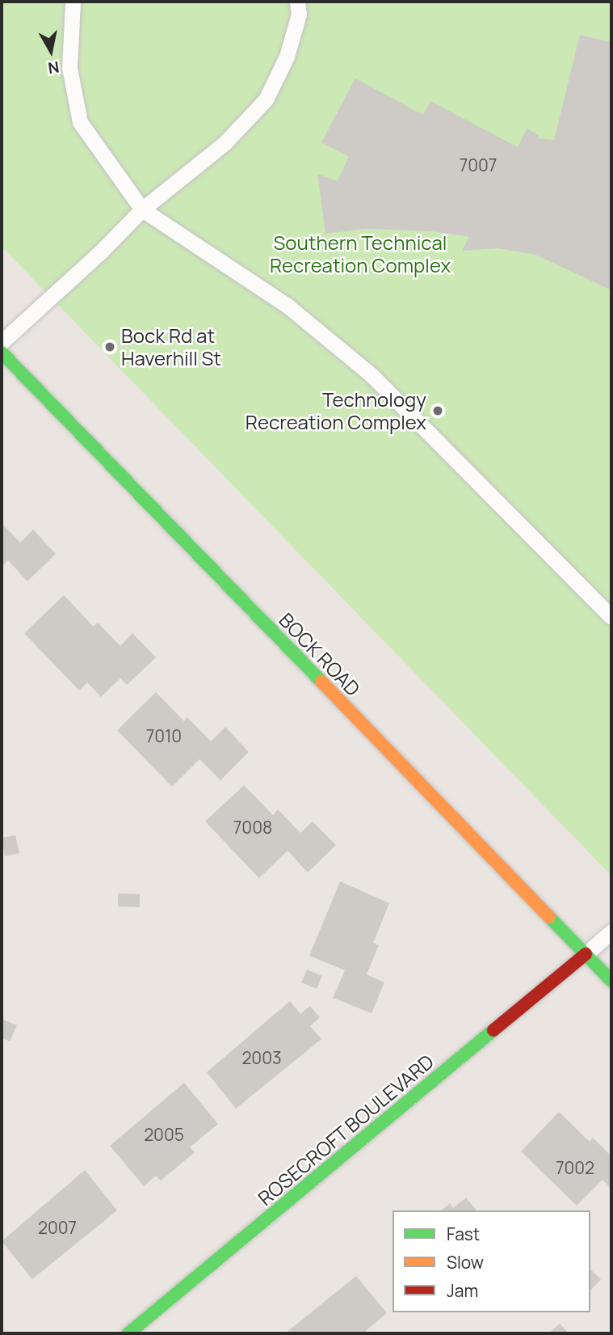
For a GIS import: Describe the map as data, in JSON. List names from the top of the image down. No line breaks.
{"streets":{"main road":["BOCK ROAD","ROSECROFT BOULEVARD"]},"crossings":[["BOCK ROAD","ROSECROFT BOULEVARD"]],"parks":["Southern Technical Recreation Complex"],"places":["Bock Rd at Haverhill St","Technology Recreation Complex"],"house_numbers":["7007","7010","7008","2003","2005","7002","2007"],"legend":["Fast","Slow","Jam"],"north":"bottom"}
